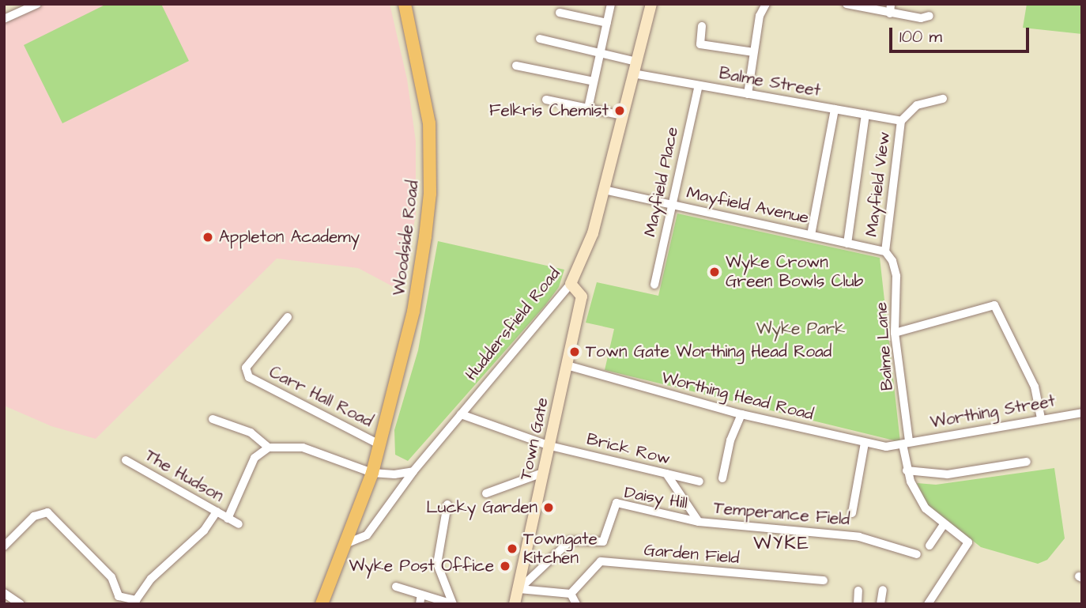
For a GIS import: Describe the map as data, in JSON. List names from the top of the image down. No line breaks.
{"streets":{"main road":["Woodside Road","Huddersfield Road","Town Gate"],"street":["Balme Street","Mayfield Place","Mayfield View","Mayfield Avenue","Balme Lane","Worthing Head Road","Carr Hall Road","Worthing Street","Brick Row","The Hudson","Daisy Hill","Temperance Field","Garden Field"]},"crossings":[["Balme Street","Mayfield Place"],["Balme Street","Mayfield View"],["Balme Street","Huddersfield Road"],["Mayfield Place","Mayfield Avenue"],["Mayfield View","Mayfield Avenue"],["Mayfield View","Balme Lane"],["Mayfield Avenue","Huddersfield Road"],["Mayfield Avenue","Balme Lane"],["Woodside Road","Carr Hall Road"],["Huddersfield Road","Town Gate"],["Huddersfield Road","Brick Row"],["Balme Lane","Worthing Head Road"],["Balme Lane","Worthing Street"],["Worthing Head Road","Worthing Street"],["Worthing Head Road","Town Gate"],["Town Gate","Brick Row"],["Town Gate","Daisy Hill"],["Brick Row","Temperance Field"],["Daisy Hill","Temperance Field"]],"districts":["WYKE"],"parks":["Wyke Park"],"places":["Felkris Chemist","Appleton Academy","Wyke Crown Green Bowls Club","Town Gate Worthing Head Road","Lucky Garden","Towngate Kitchen","Wyke Post Office"],"scale_bar":"100 m"}
